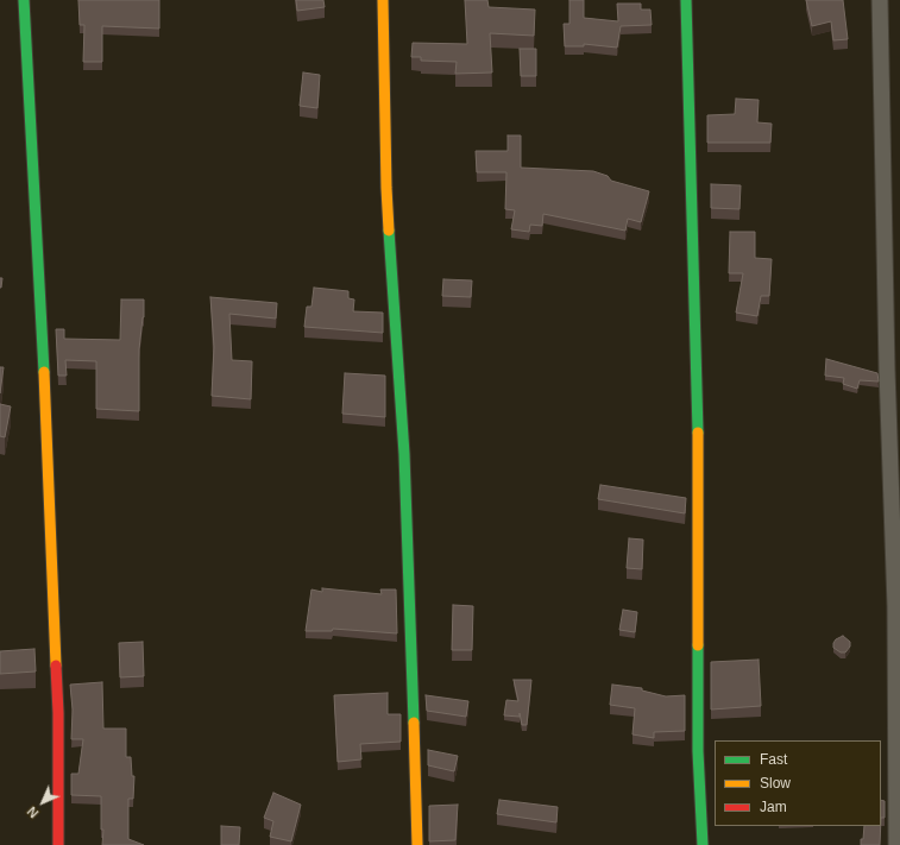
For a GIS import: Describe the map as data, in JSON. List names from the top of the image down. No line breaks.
{"legend":["Fast","Slow","Jam"],"north":"bottom left"}
